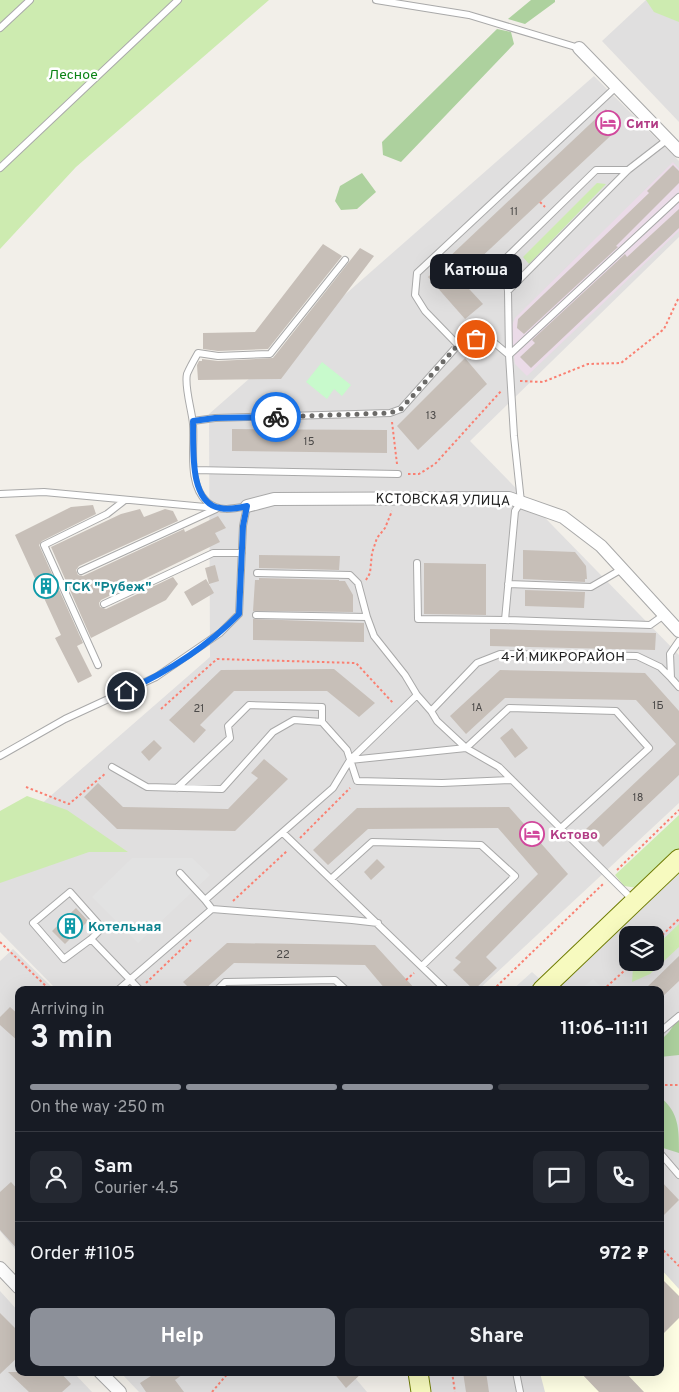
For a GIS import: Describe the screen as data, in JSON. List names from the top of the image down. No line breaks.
{"streets":{"street":["КСТОВСКАЯ УЛИЦА"],"lane":["4-Й МИКРОРАЙОН"]},"parks":["Лесное"],"places":{"hotel":["Сити","Кстово"],"other":["Катюша"],"building":["ГСК \"Рубеж\"","Котельная"]},"house_numbers":["11","13","15","1Б","1А","21","18","22"],"page":{"bubble":"Катюша","heading":["3 min","Arriving in","11:06–11:11"],"panel":["Sam","Courier · 4.5","Order #1105","972 ₽"],"bar":"On the way · 250 m","buttons":["Help","Share"]}}
